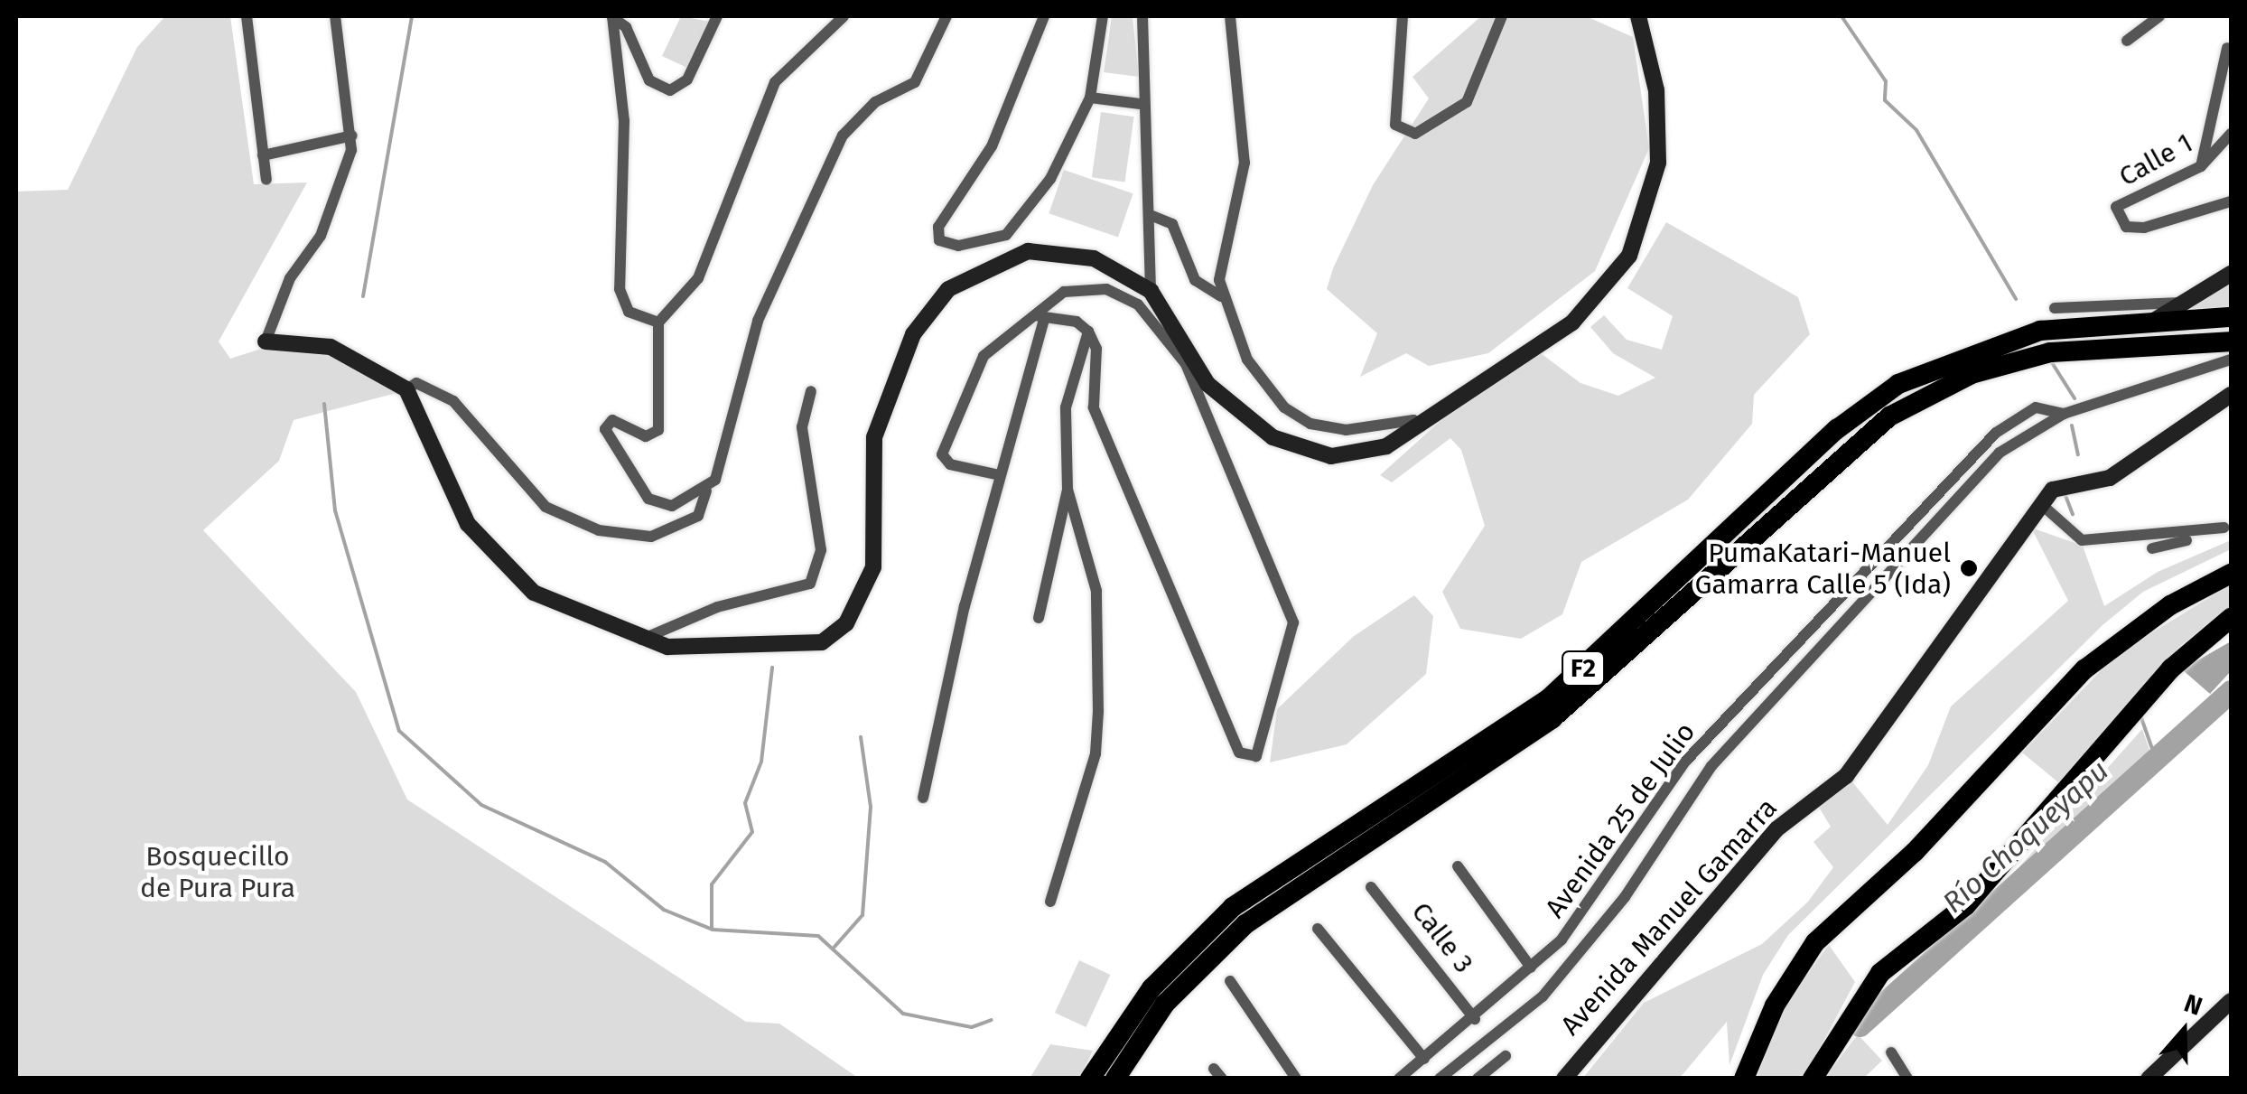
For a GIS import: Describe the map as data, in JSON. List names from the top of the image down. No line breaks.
{"streets":{"highway":["F2"],"street":["Calle 1","Avenida 25 de Julio","Avenida Manuel Gamarra","Calle 3"]},"crossings":[["Avenida 25 de Julio","Calle 3"]],"water":["Río Choqueyapu"],"parks":["Bosquecillo de Pura Pura"],"places":["PumaKatari-Manuel Gamarra Calle 5 (Ida)"],"north":"top"}
